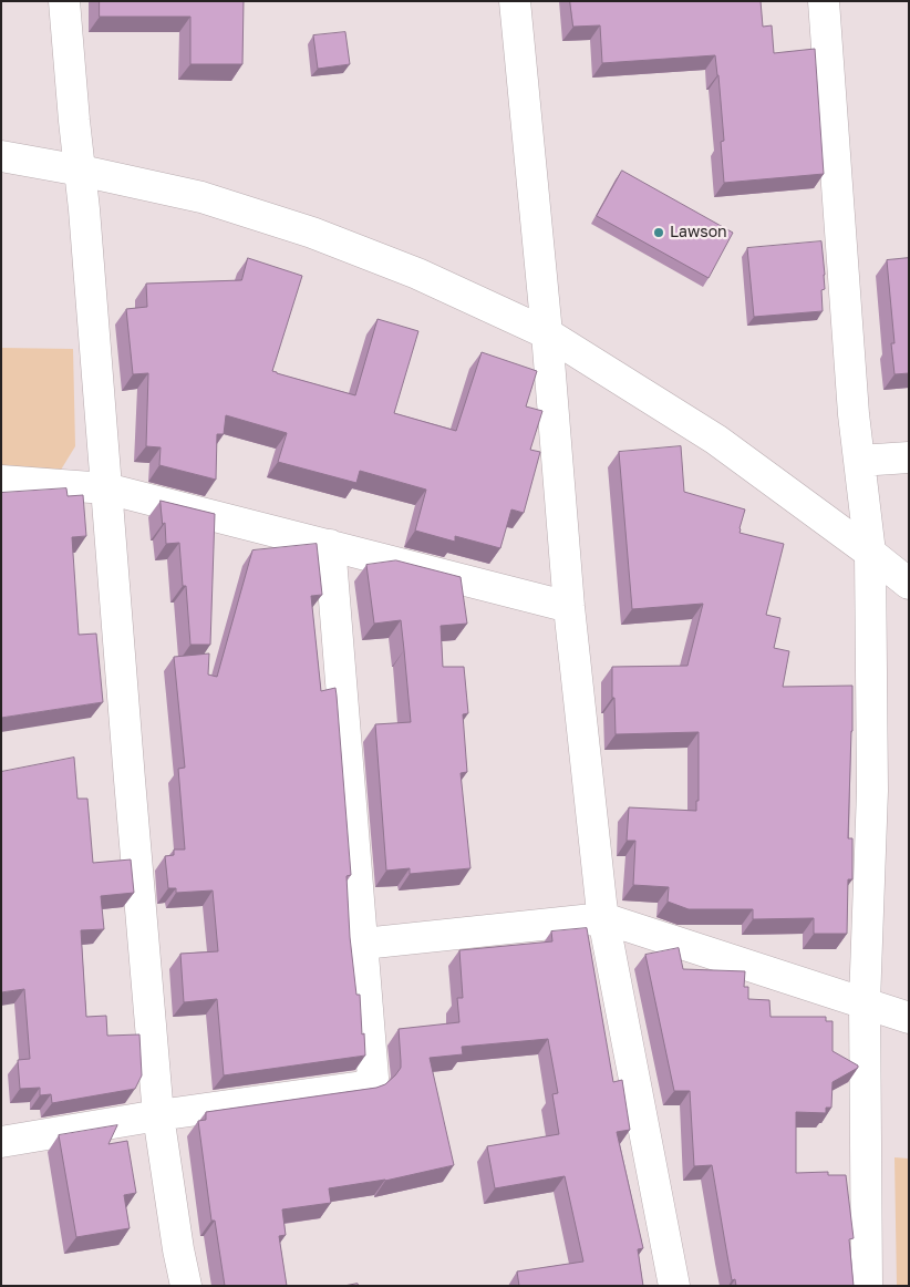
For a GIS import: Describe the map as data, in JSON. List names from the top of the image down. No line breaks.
{"places":["Lawson"]}
